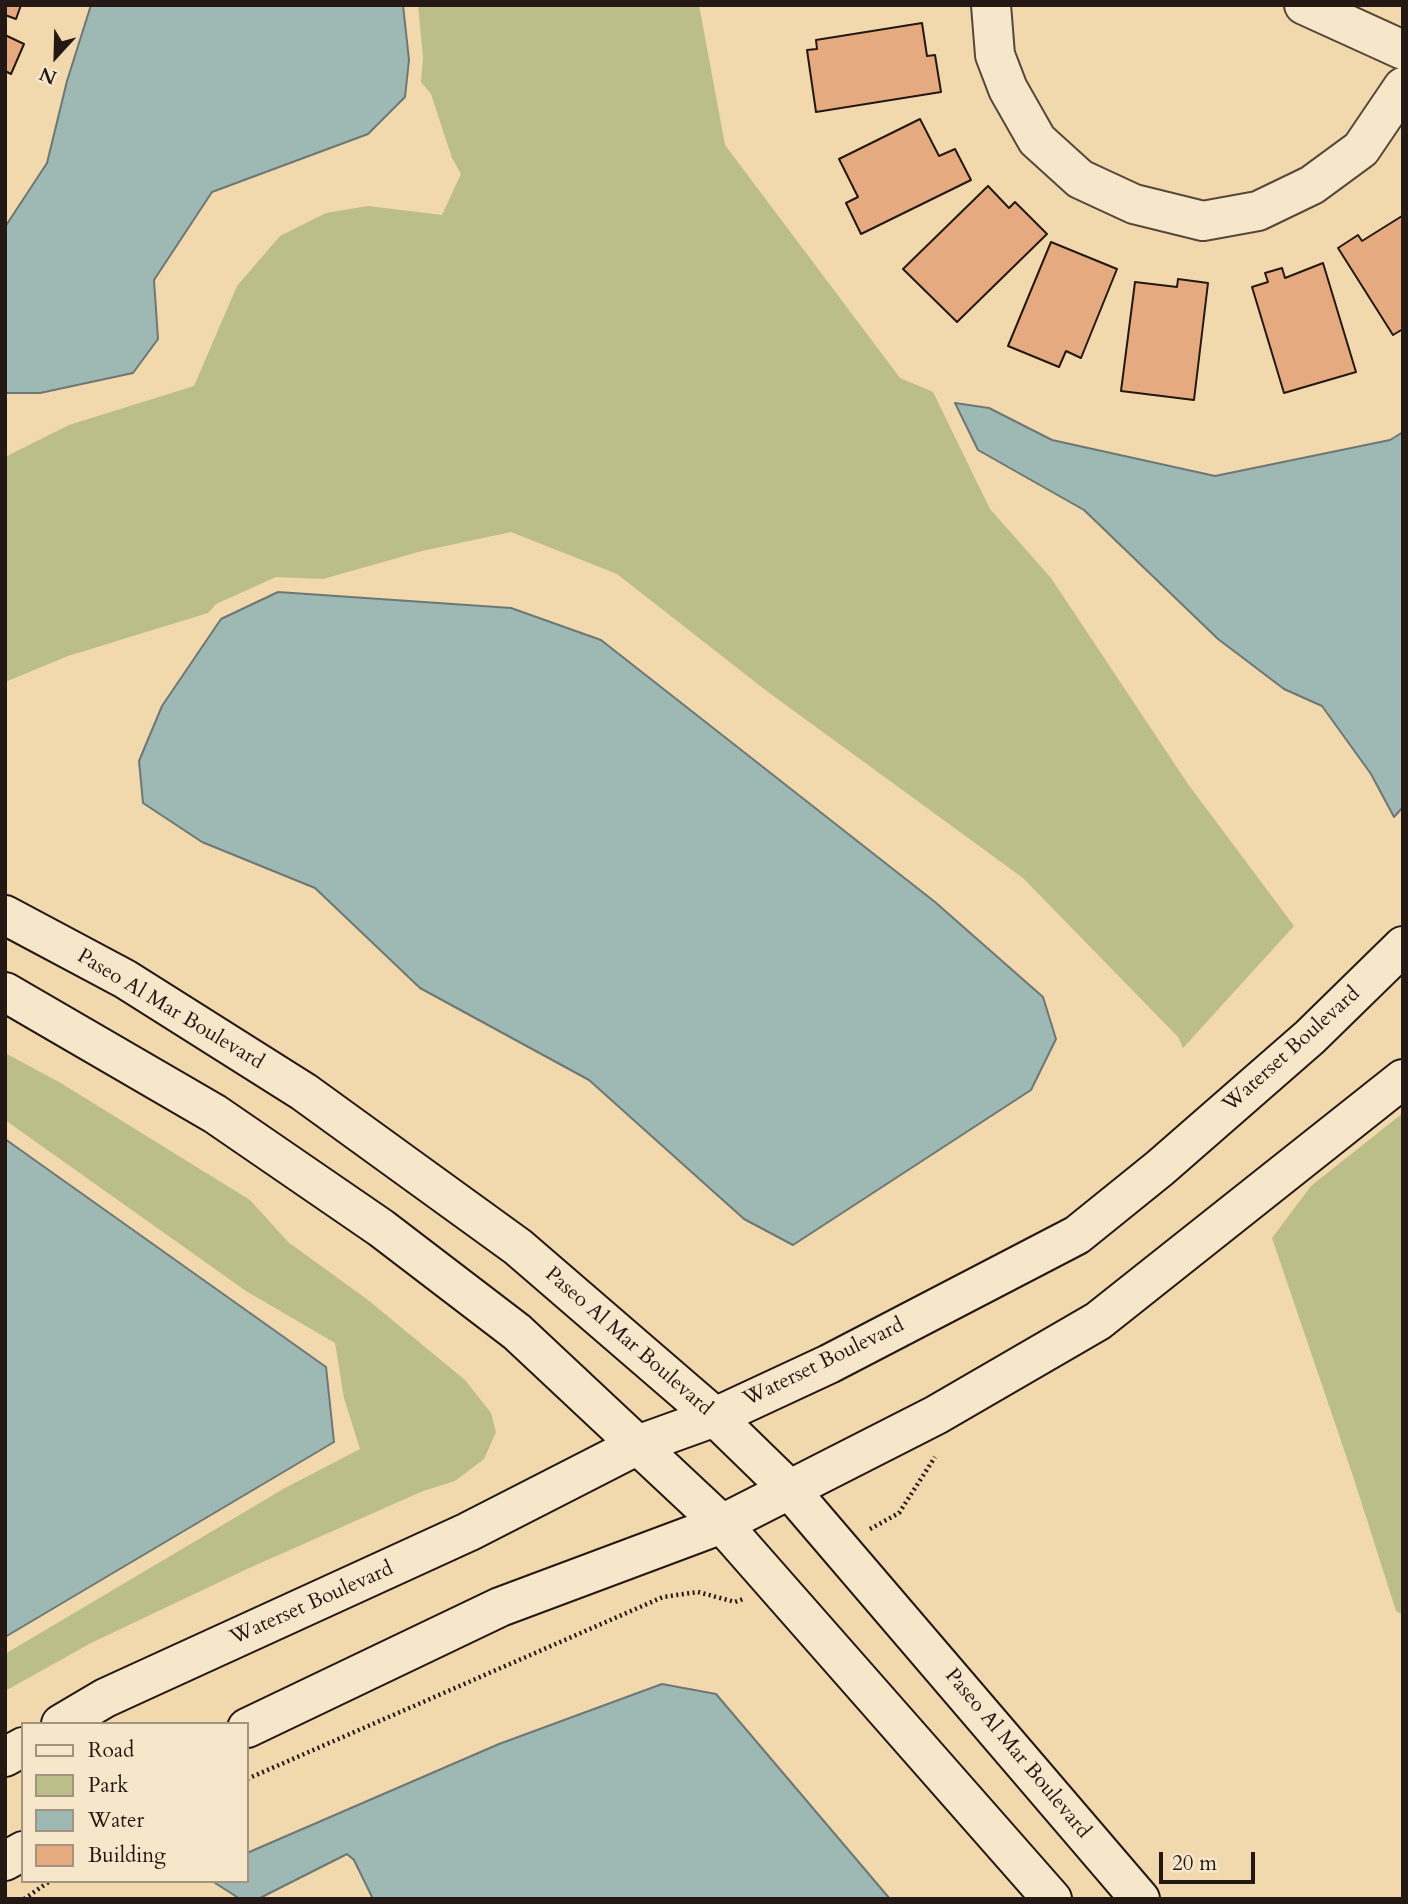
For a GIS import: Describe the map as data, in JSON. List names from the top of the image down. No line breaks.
{"streets":{"street":["Paseo Al Mar Boulevard","Waterset Boulevard"]},"crossings":[["Paseo Al Mar Boulevard","Waterset Boulevard"]],"legend":["Road","Park","Water","Building"],"scale_bar":"20 m","north":"bottom"}
